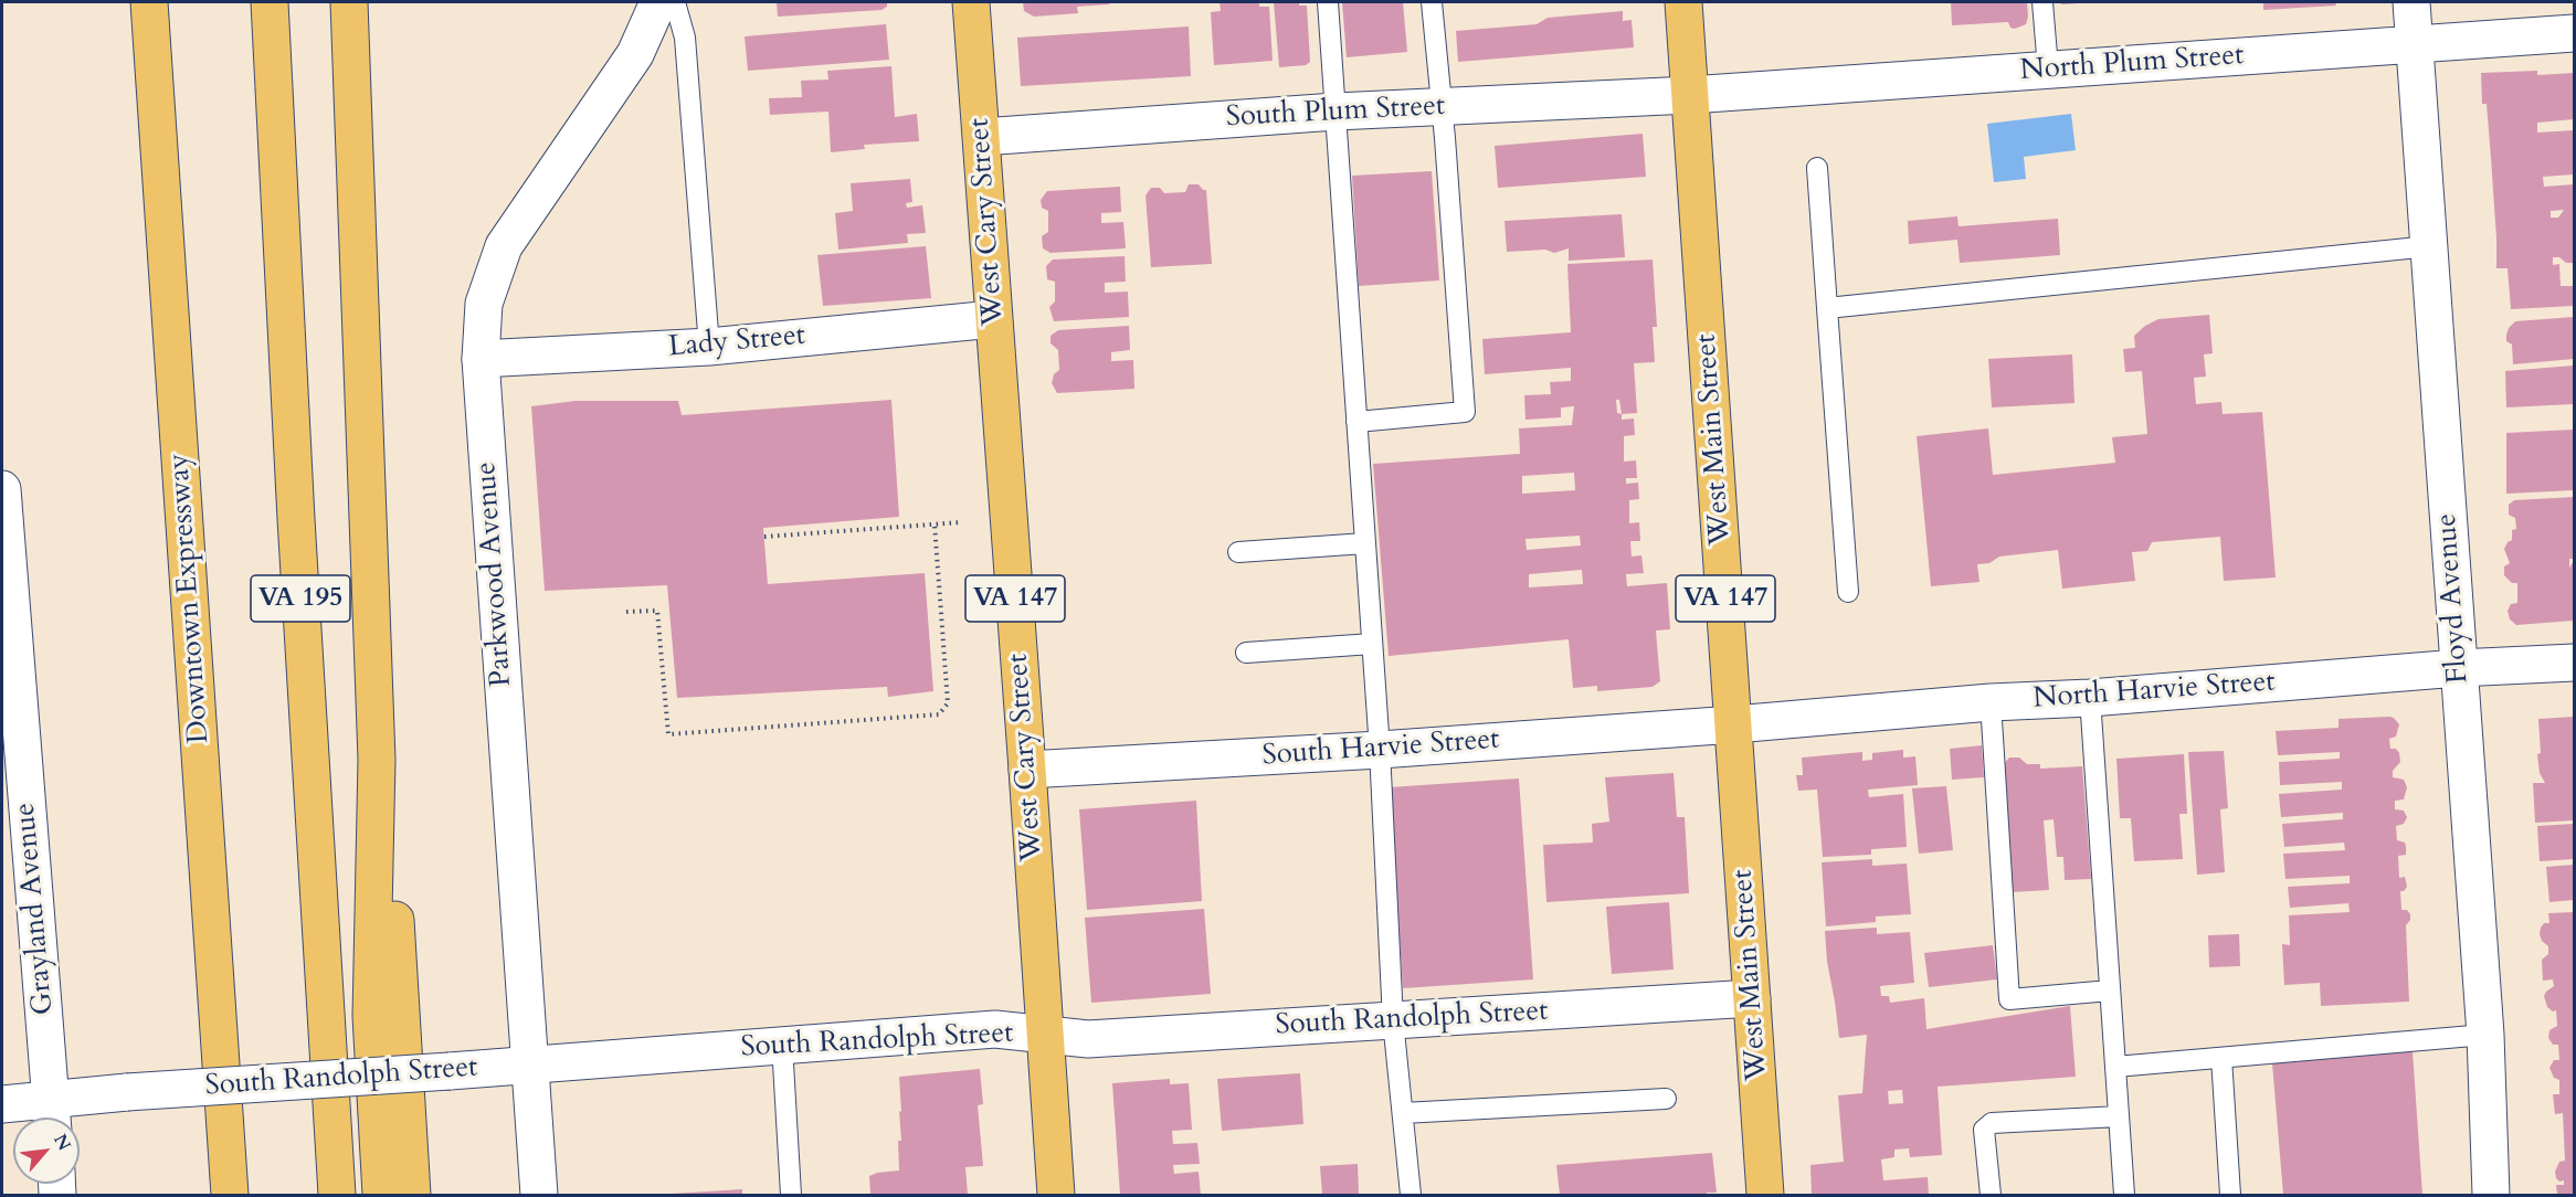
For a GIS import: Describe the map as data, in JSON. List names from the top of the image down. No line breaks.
{"streets":{"main road":["West Cary Street","West Main Street","Downtown Expressway","VA 195","VA 147"],"street":["North Plum Street","South Plum Street","Lady Street","Parkwood Avenue","Floyd Avenue","North Harvie Street","South Harvie Street","Grayland Avenue","South Randolph Street"]},"crossings":[["North Plum Street","South Plum Street"],["North Plum Street","West Main Street"],["North Plum Street","Floyd Avenue"],["South Plum Street","West Cary Street"],["South Plum Street","West Main Street"],["West Cary Street","Lady Street"],["West Cary Street","South Harvie Street"],["West Cary Street","South Randolph Street"],["Lady Street","Parkwood Avenue"],["West Main Street","North Harvie Street"],["West Main Street","South Harvie Street"],["West Main Street","South Randolph Street"],["Parkwood Avenue","South Randolph Street"],["Floyd Avenue","North Harvie Street"],["North Harvie Street","South Harvie Street"],["Grayland Avenue","South Randolph Street"]],"north":"top right"}
